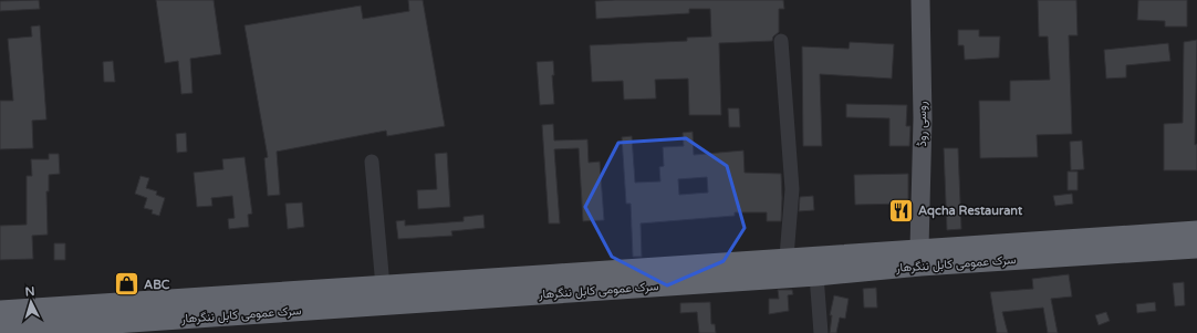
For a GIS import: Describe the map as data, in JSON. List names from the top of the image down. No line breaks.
{"streets":{"highway":["سرک عمومی کابل ننگرهار"],"main road":["روسی روڈ"]},"crossings":[["روسی روڈ","سرک عمومی کابل ننگرهار"]],"places":{"restaurant":["Aqcha Restaurant"],"shop":["ABC"]},"north":"top"}
